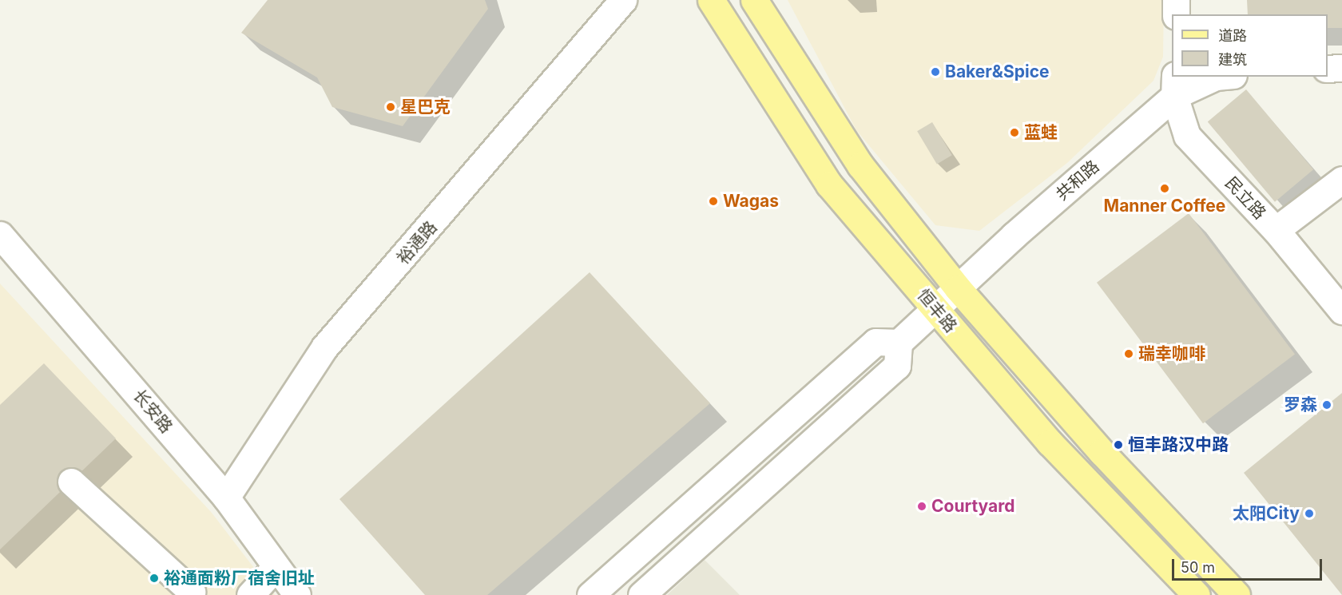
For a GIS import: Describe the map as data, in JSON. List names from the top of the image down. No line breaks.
{"streets":{"main road":["恒丰路"],"street":["共和路","民立路","裕通路","长安路"]},"crossings":[["共和路","民立路"],["共和路","恒丰路"],["裕通路","长安路"]],"places":["Baker&Spice","星巴克","蓝蛙","Manner Coffee","Wagas","瑞幸咖啡","罗森","恒丰路汉中路","Courtyard","太阳City","裕通面粉厂宿舍旧址"],"legend":["道路","建筑"],"scale_bar":"50 m"}
